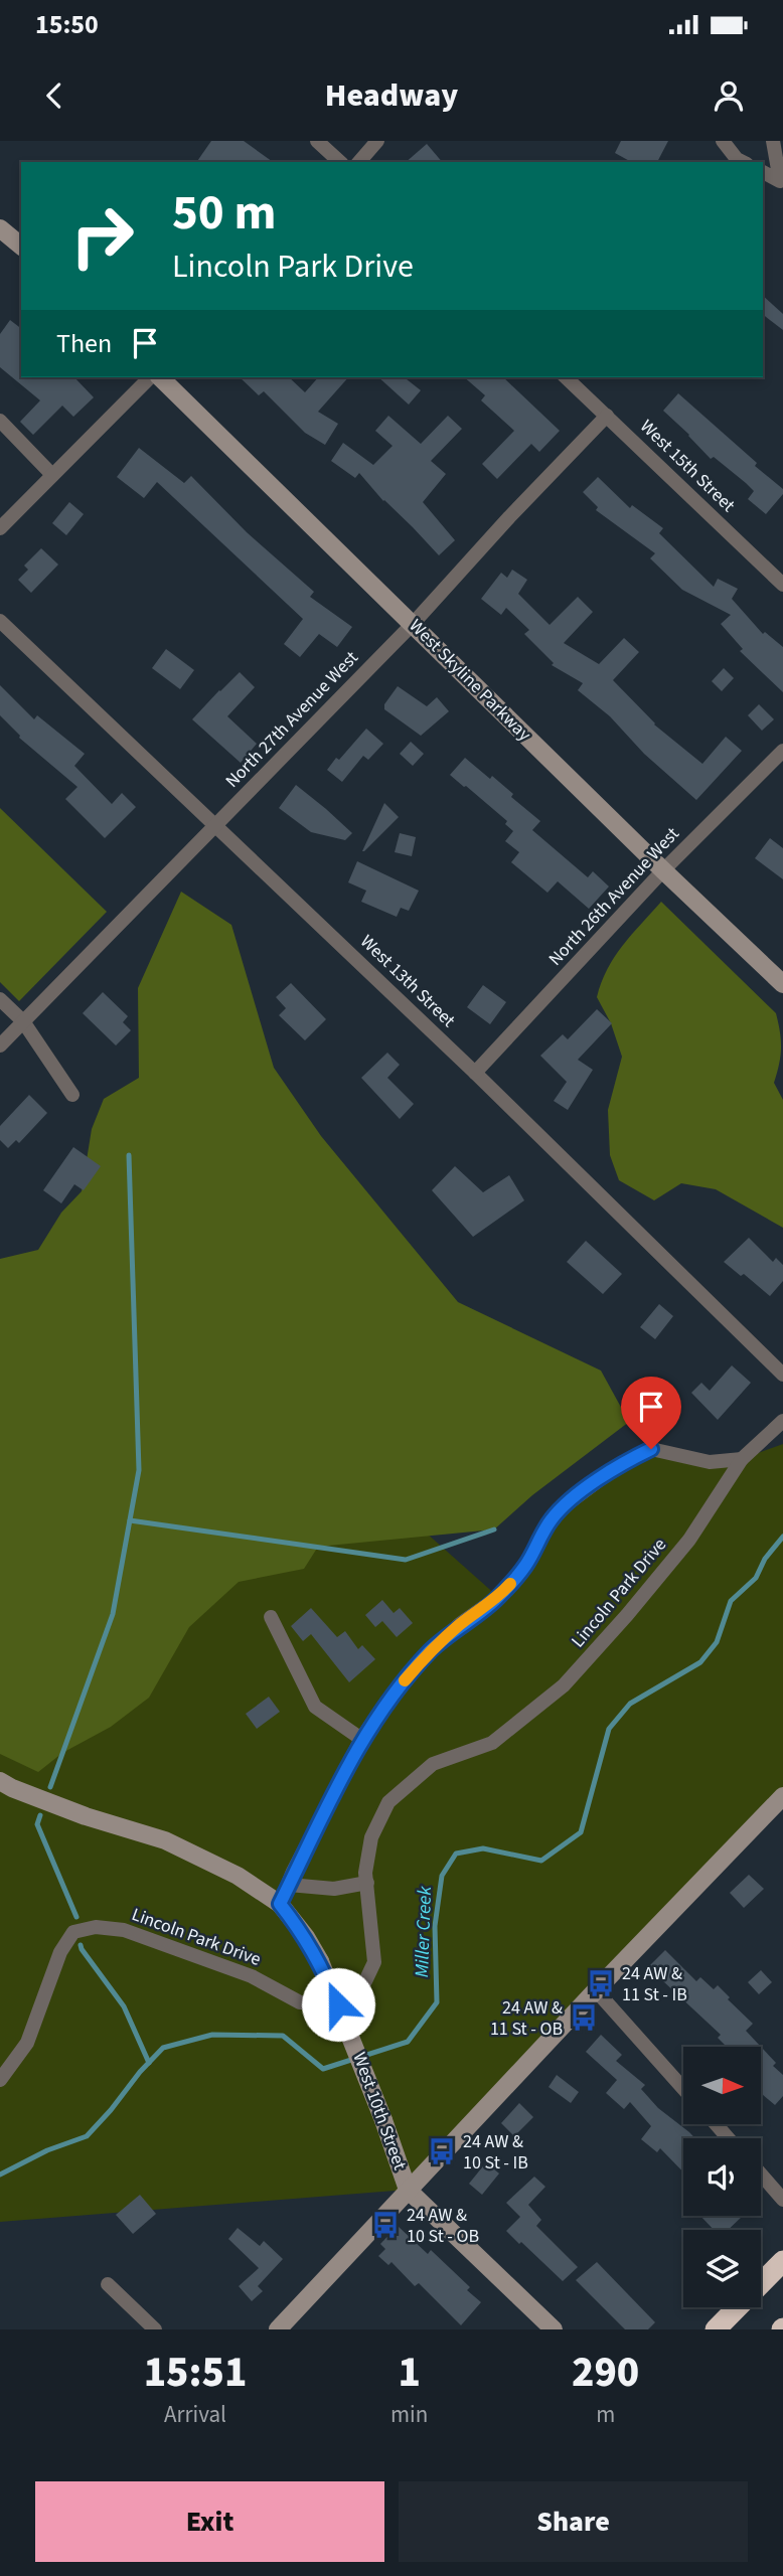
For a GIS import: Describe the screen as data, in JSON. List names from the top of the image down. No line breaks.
{"streets":{"street":["West 15th Street","West Skyline Parkway","North 27th Avenue West","North 26th Avenue West","West 13th Street","Lincoln Park Drive","West 10th Street"]},"crossings":[["West 15th Street","North 27th Avenue West"],["West Skyline Parkway","North 27th Avenue West"],["West Skyline Parkway","North 26th Avenue West"],["North 27th Avenue West","West 13th Street"],["North 26th Avenue West","West 13th Street"]],"water":["Miller Creek"],"places":{"bus stop":["24 AW & 11 St - IB","24 AW & 11 St - OB","24 AW & 10 St - IB","24 AW & 10 St - OB"]},"north":"right","page":{"status":"15:50","header":"Headway","turn":["50 m","Lincoln Park Drive"],"then":"Then","eta":["15:51","Arrival","1","min","290","m"],"buttons":["Exit","Share"]}}
